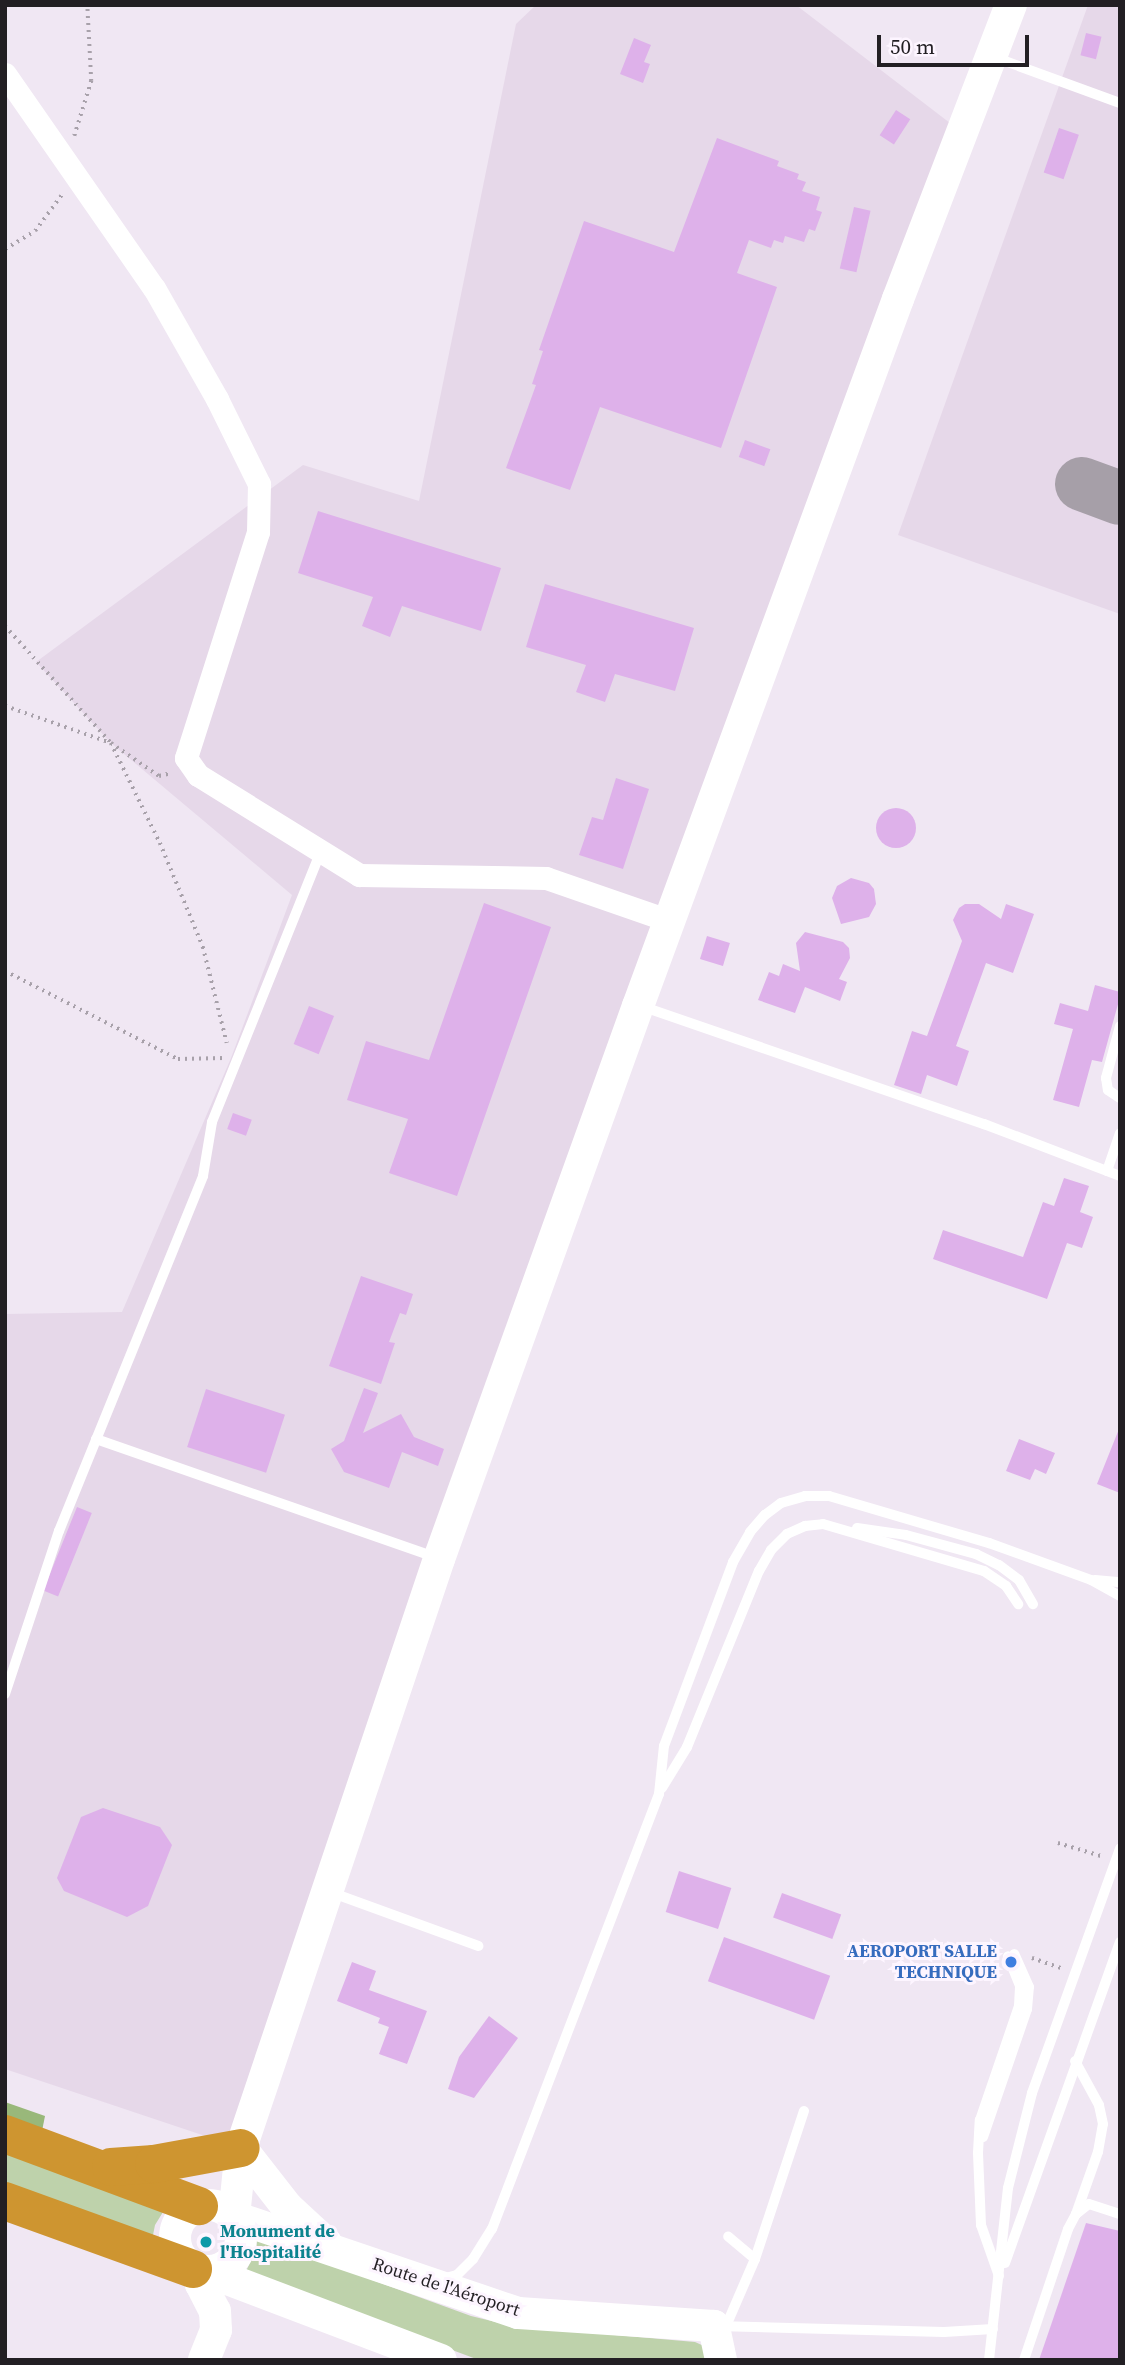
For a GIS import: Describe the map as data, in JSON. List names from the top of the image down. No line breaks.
{"streets":{"street":["Route de l'Aéroport"]},"places":["AEROPORT SALLE TECHNIQUE","Monument de l'Hospitalité"],"scale_bar":"50 m"}
